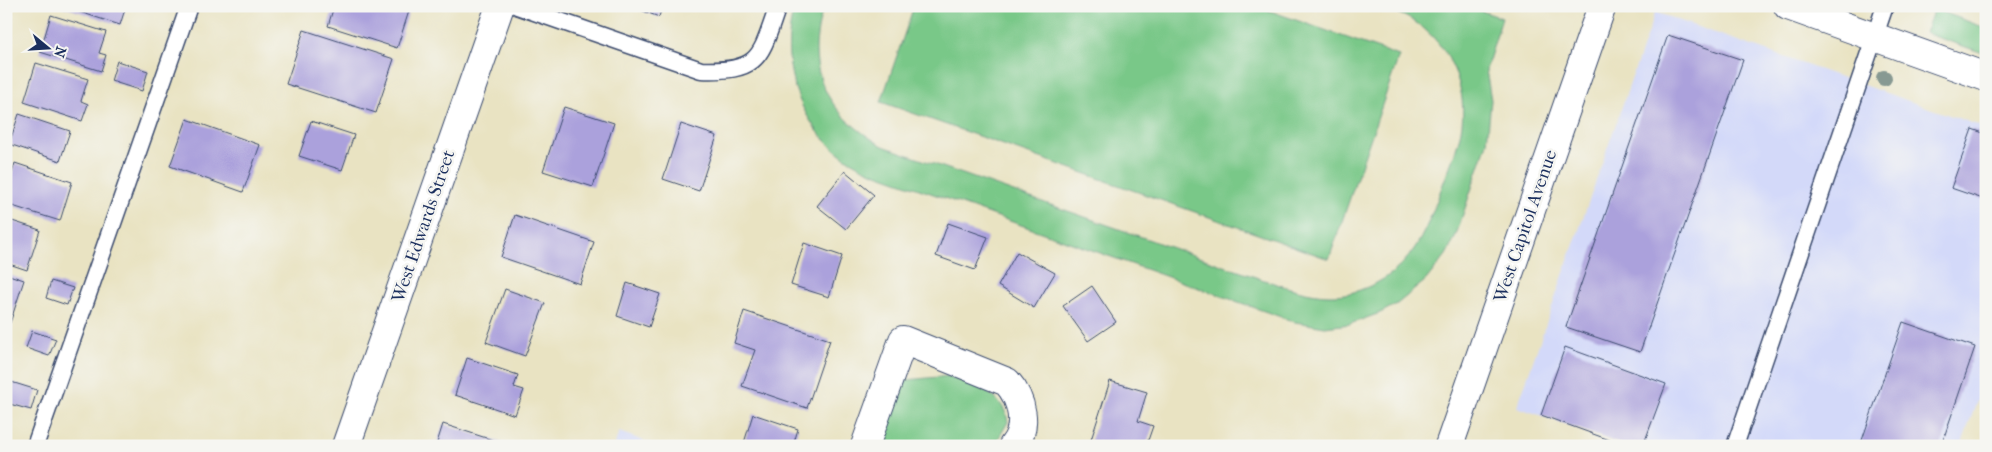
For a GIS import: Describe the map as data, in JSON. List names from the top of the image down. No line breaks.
{"streets":{"street":["West Edwards Street","West Capitol Avenue"]},"north":"right"}
